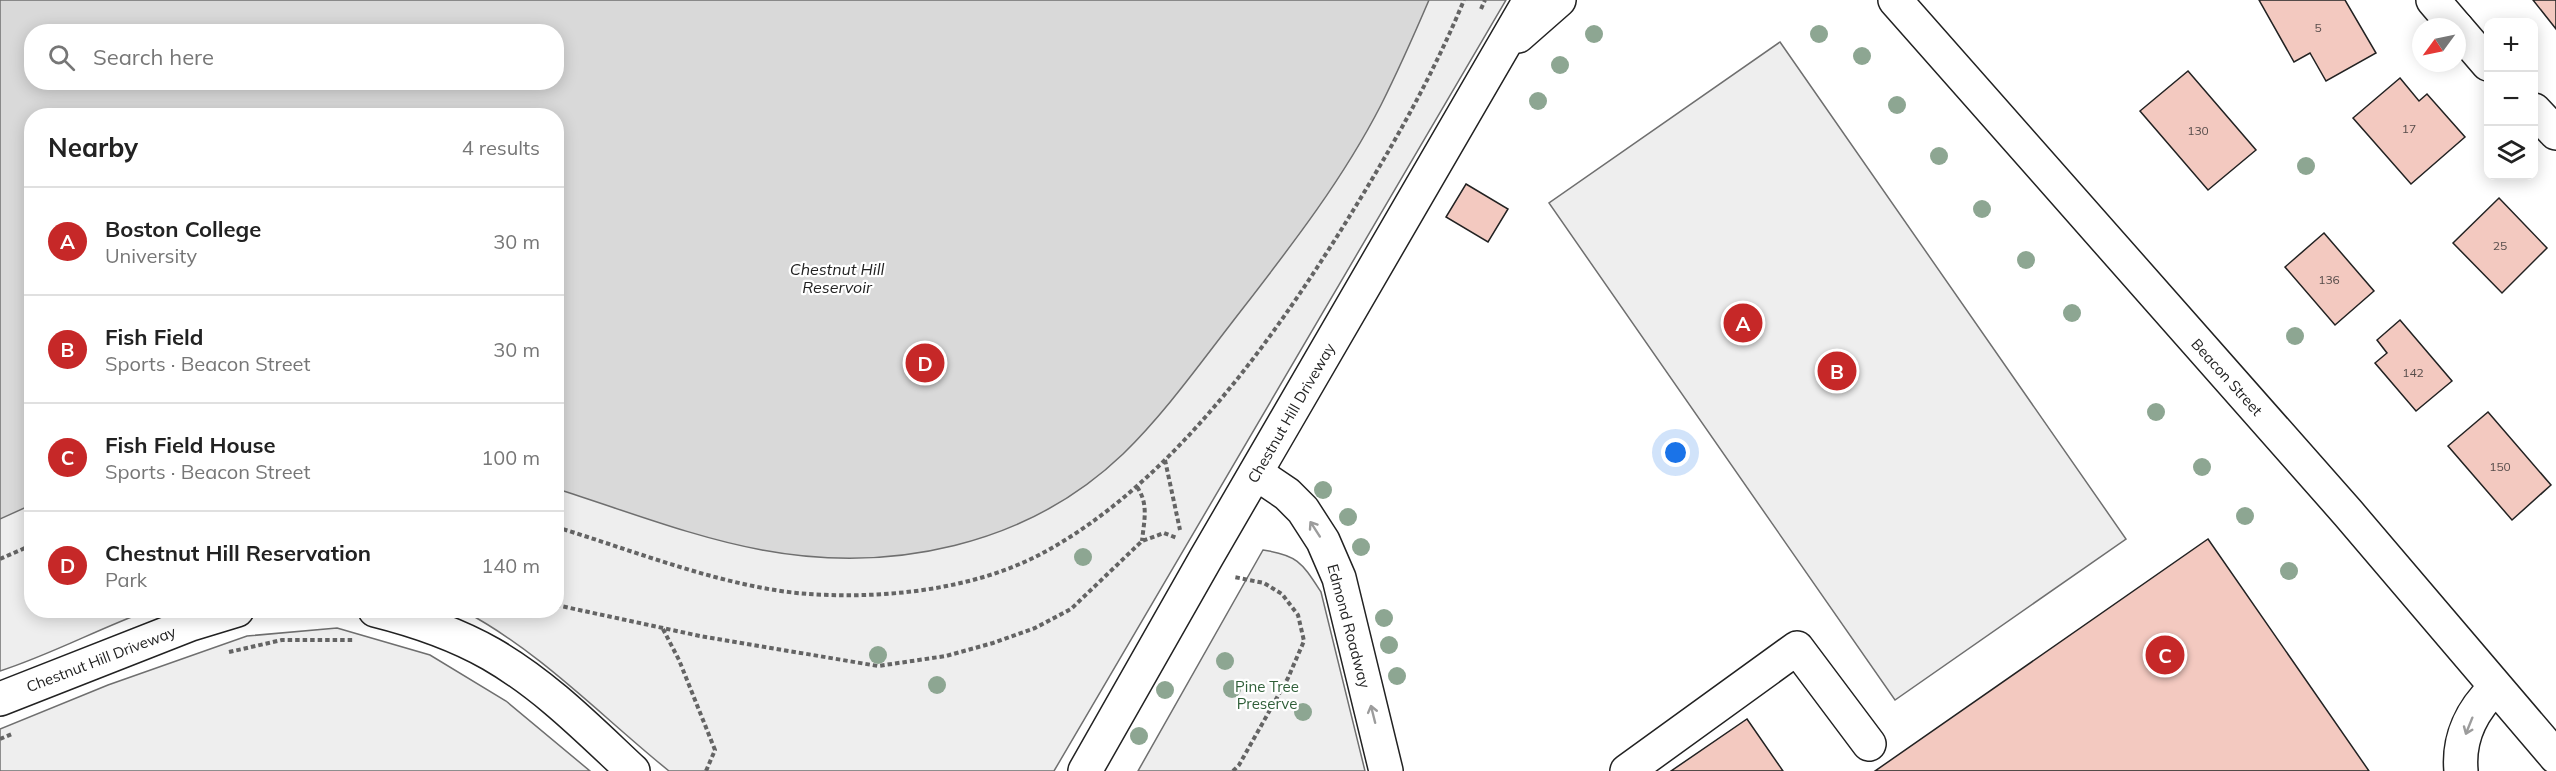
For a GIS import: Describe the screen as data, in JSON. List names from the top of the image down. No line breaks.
{"streets":{"main road":["Beacon Street","Chestnut Hill Driveway","Edmond Roadway"]},"crossings":[["Chestnut Hill Driveway","Edmond Roadway"]],"one_way":["Edmond Roadway"],"water":["Chestnut Hill Reservoir"],"parks":["Pine Tree Preserve"],"house_numbers":["5","17","130","25","136","142","150"],"north":"bottom left","page":{"map_buttons":["+","−"],"search":"Search here","heading":["Nearby","4 results"],"list":[{"mark":"A","name":"Boston College","note":"University","value":"30 m"},{"mark":"B","name":"Fish Field","note":"Sports · Beacon Street","value":"30 m"},{"mark":"C","name":"Fish Field House","note":"Sports · Beacon Street","value":"100 m"},{"mark":"D","name":"Chestnut Hill Reservation","note":"Park","value":"140 m"}],"pins":["A","D","B","C"]}}
